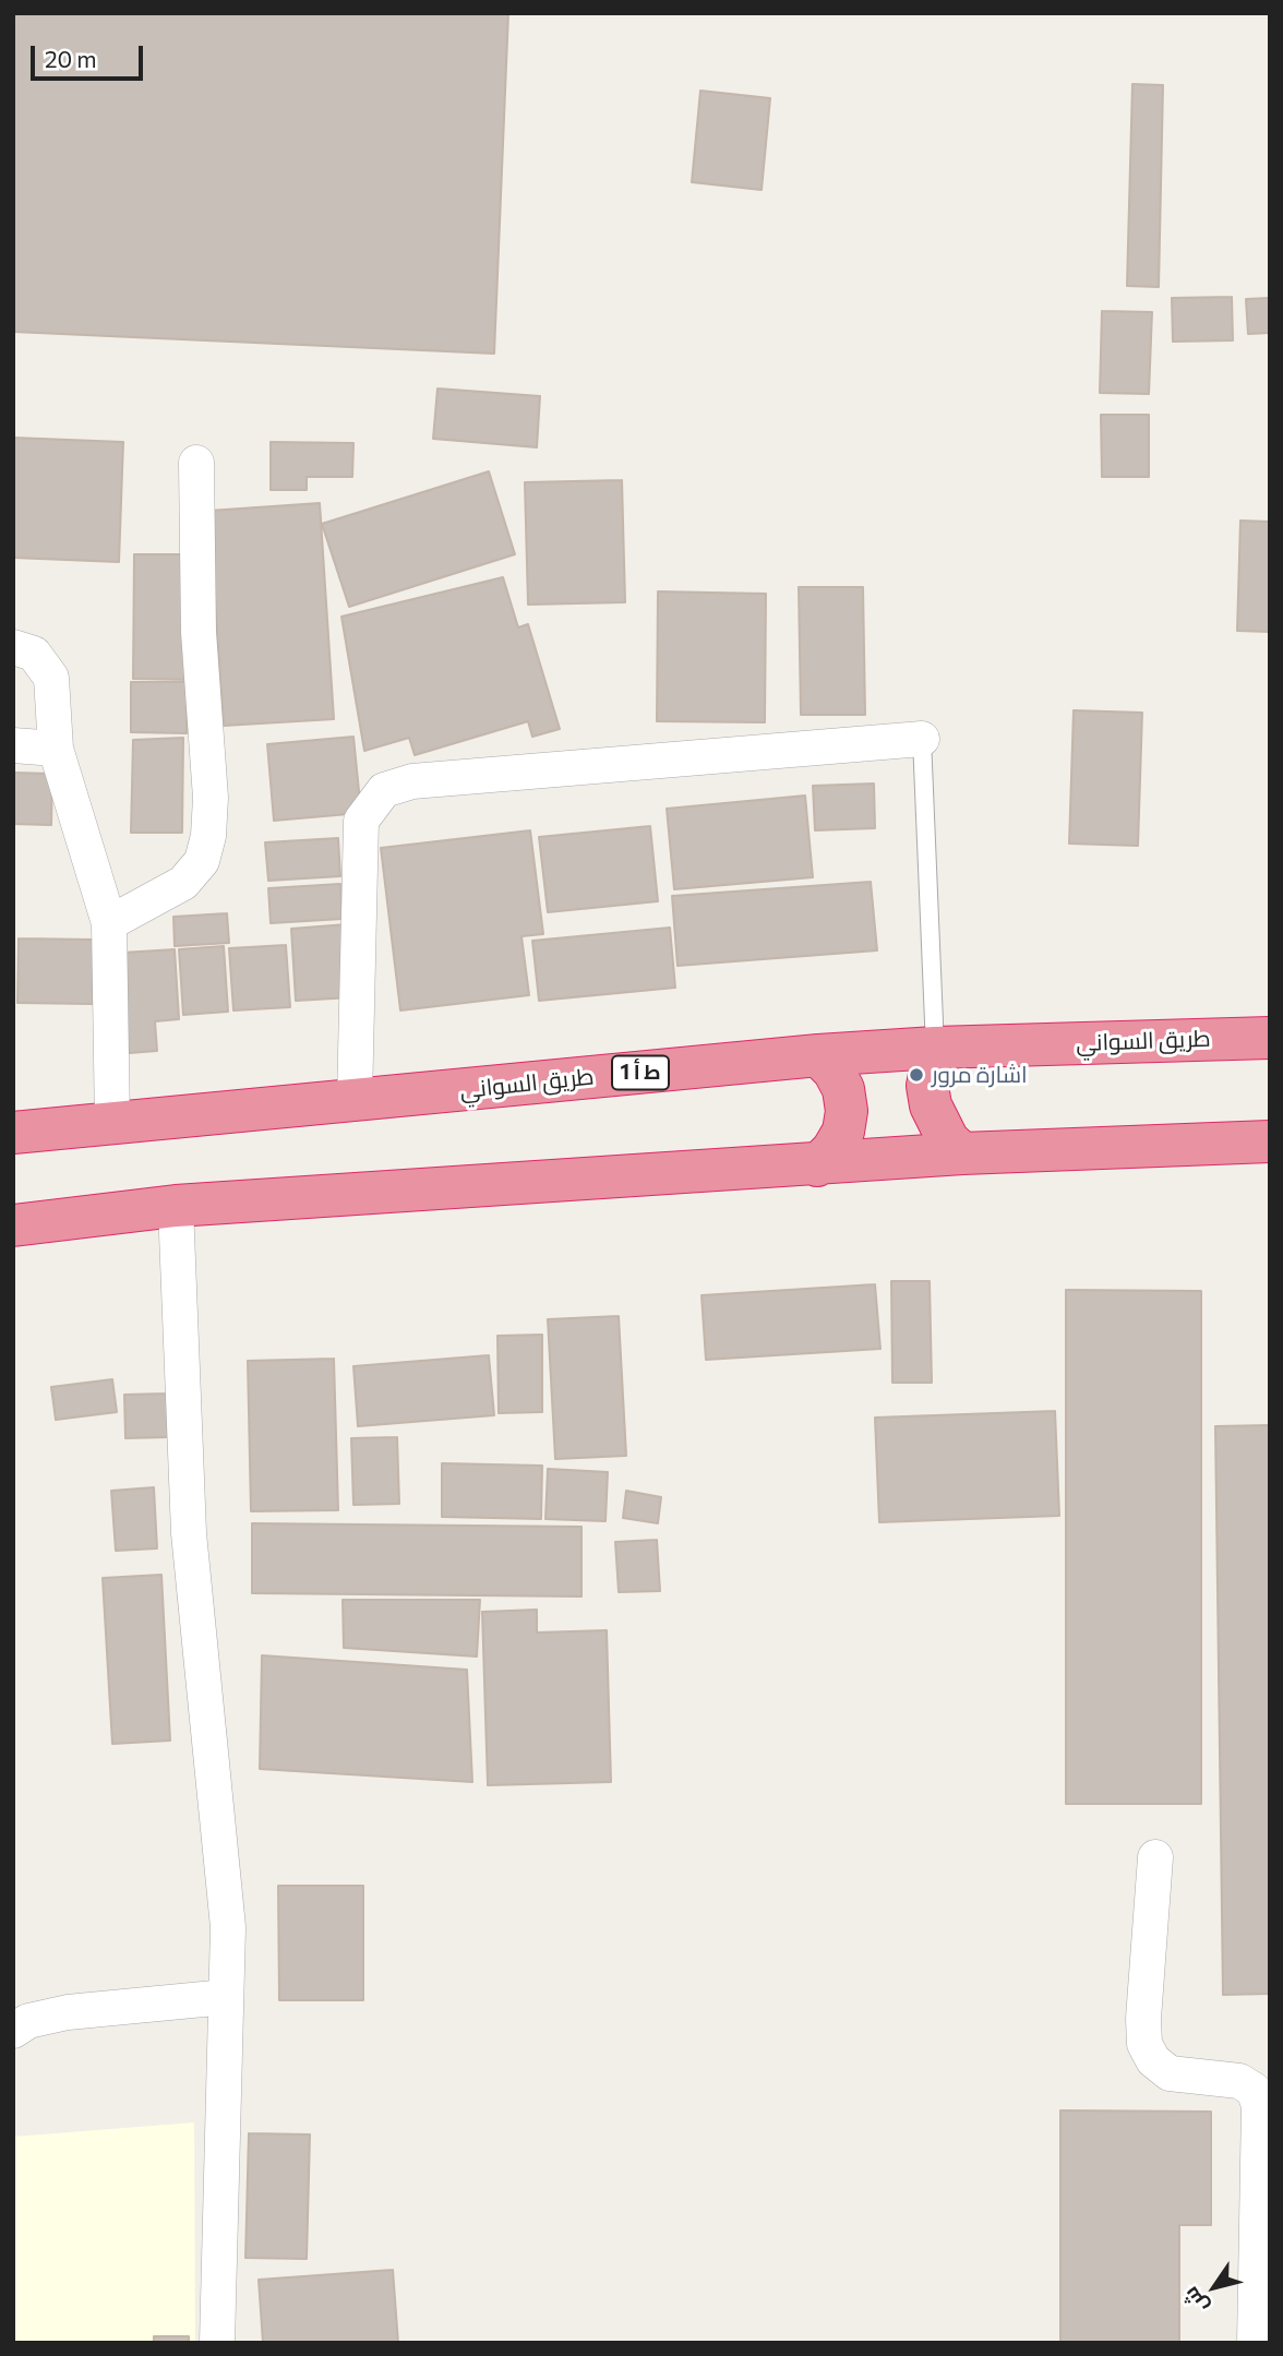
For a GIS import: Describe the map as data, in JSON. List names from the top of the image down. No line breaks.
{"streets":{"highway":["طريق السواني","ط أ 1"]},"places":["اشارة مرور"],"scale_bar":"20 m","north":"bottom left"}
